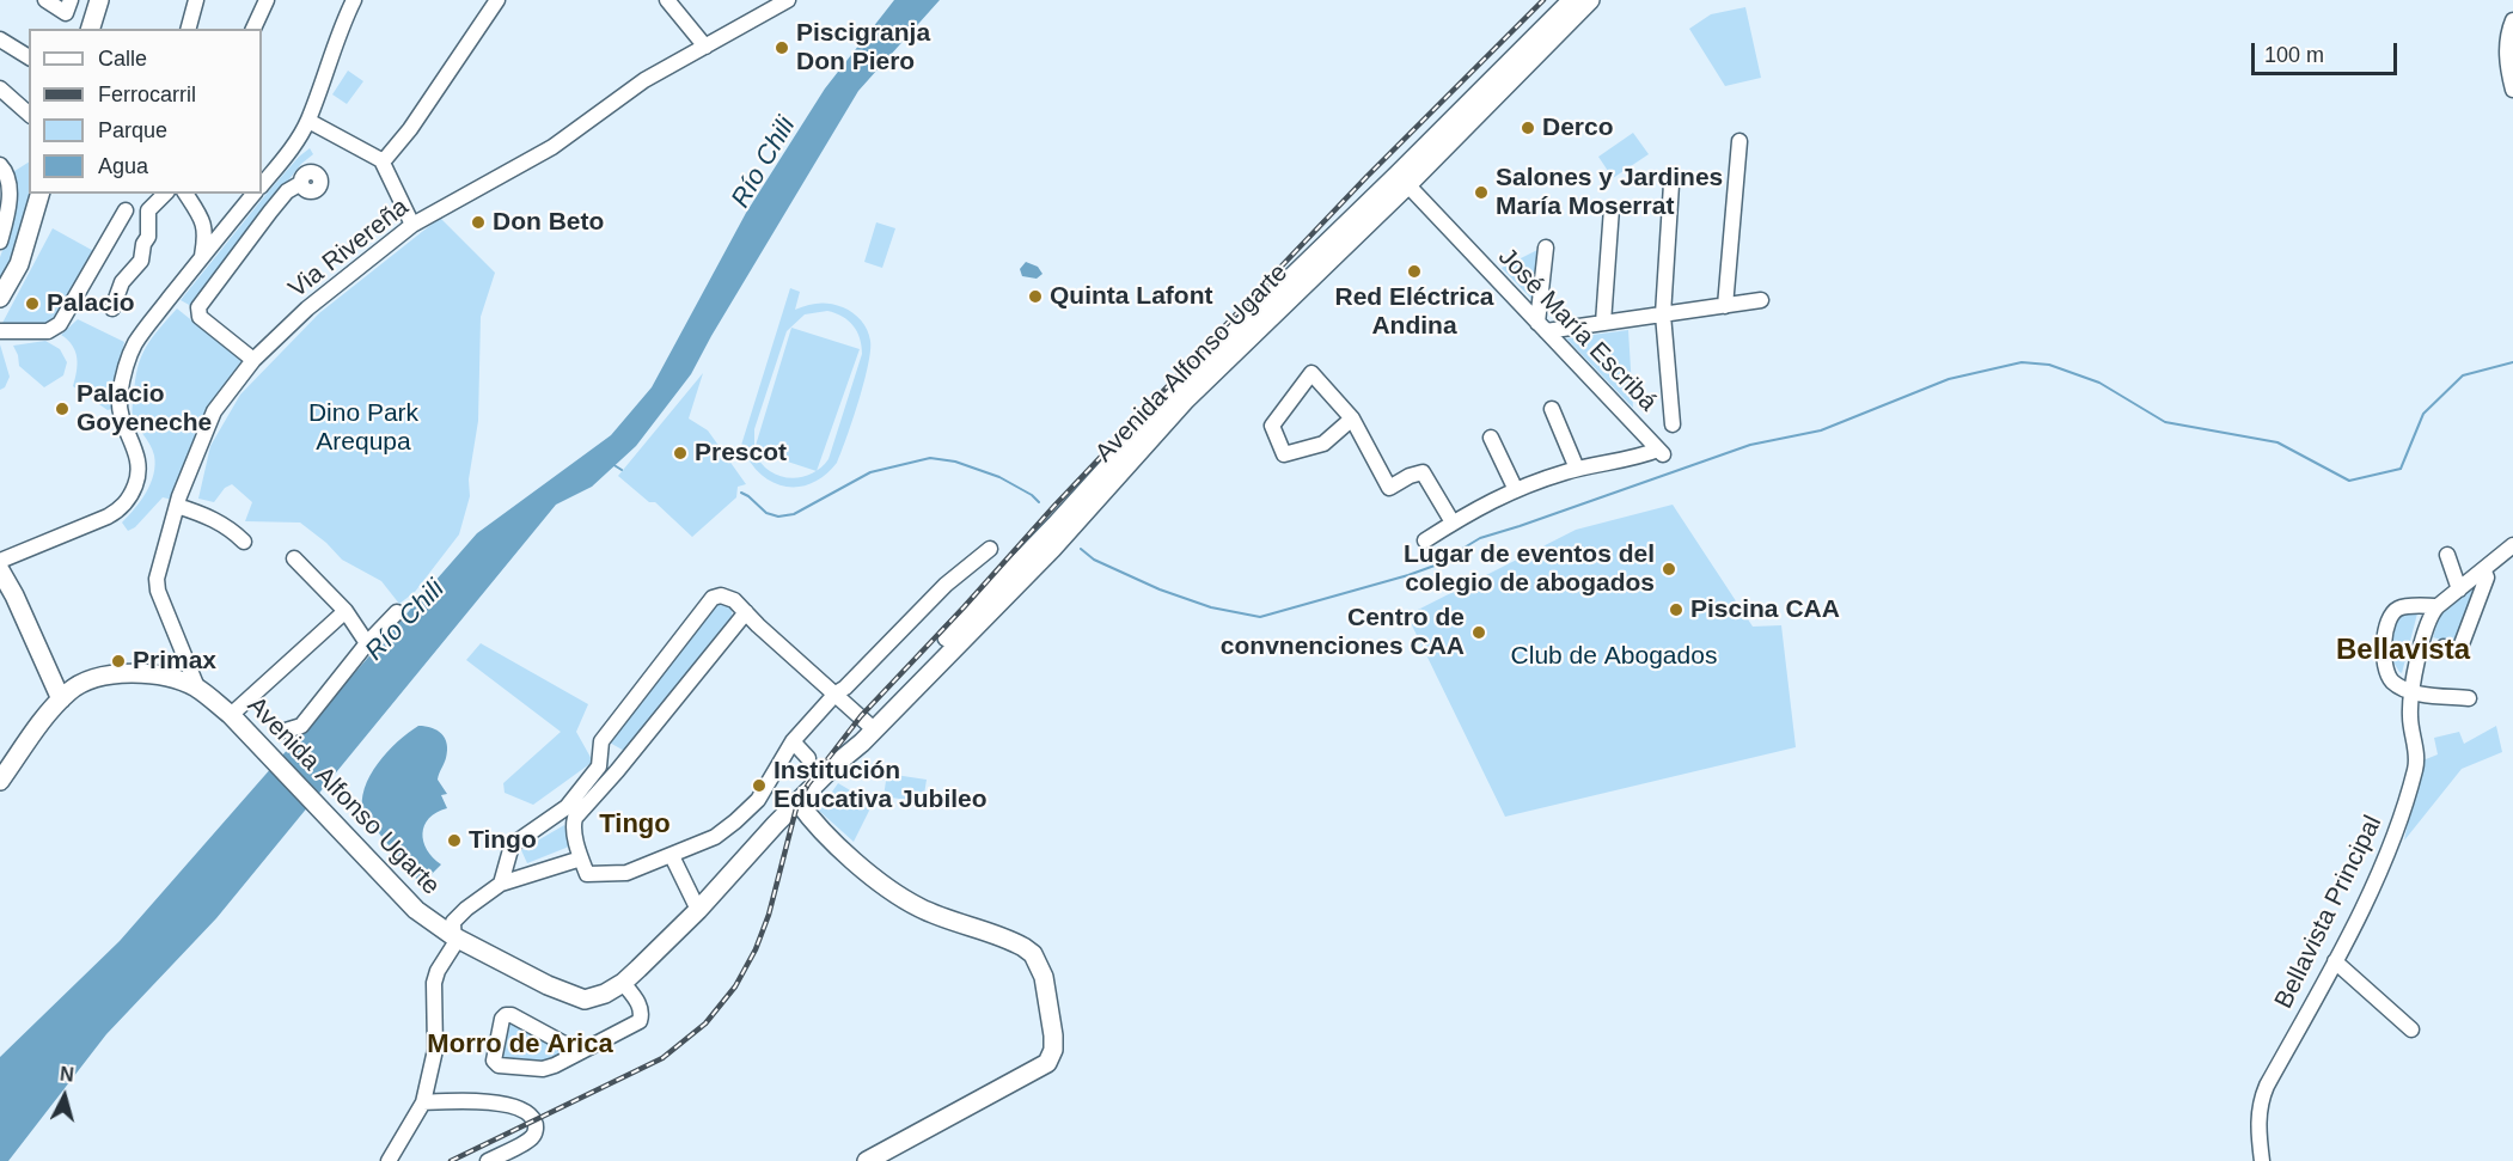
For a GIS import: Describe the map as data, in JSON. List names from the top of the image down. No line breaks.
{"streets":{"main road":["Avenida Alfonso Ugarte"],"street":["Via Rivereña","José María Escribá","Bellavista Principal"]},"crossings":[["Via Rivereña","Avenida Alfonso Ugarte"],["José María Escribá","Avenida Alfonso Ugarte"]],"districts":["Bellavista","Tingo","Morro de Arica"],"water":["Río Chili"],"parks":["Dino Park Arequpa","Club de Abogados"],"places":["Piscigranja Don Piero","Derco","Salones y Jardines María Moserrat","Don Beto","Red Eléctrica Andina","Quinta Lafont","Palacio","Palacio Goyeneche","Prescot","Lugar de eventos del colegio de abogados","Piscina CAA","Centro de convnenciones CAA","Primax","Institución Educativa Jubileo","Tingo"],"legend":["Calle","Ferrocarril","Parque","Agua"],"scale_bar":"100 m","north":"top"}
